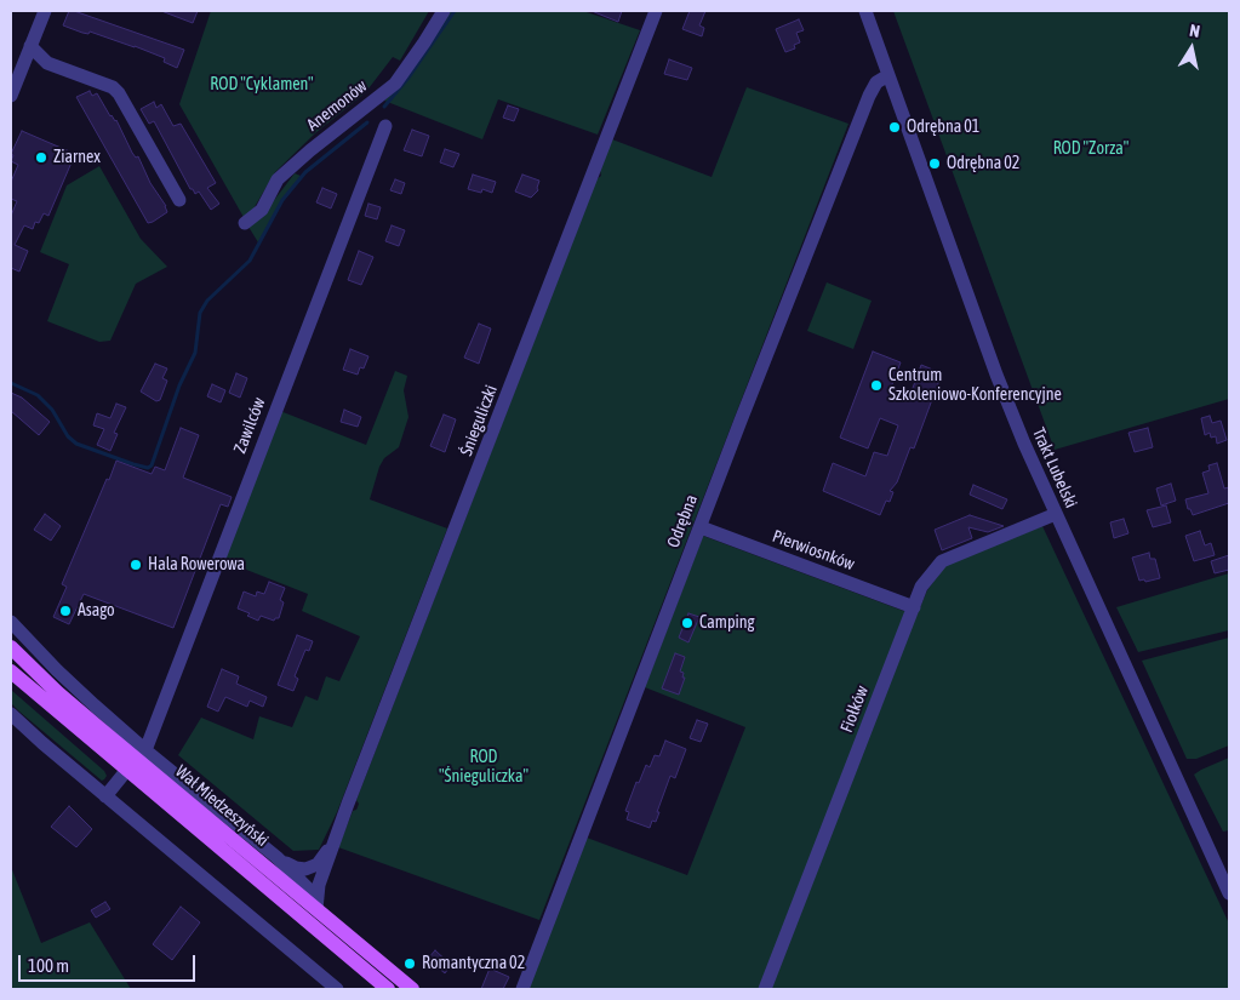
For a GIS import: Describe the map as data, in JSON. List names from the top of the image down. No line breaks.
{"streets":{"main road":["Wał Miedzeszyński"],"street":["Anemonów","Śnieguliczki","Zawilców","Trakt Lubelski","Odrębna","Pierwiosnków","Fiołków"]},"crossings":[["Śnieguliczki","Wał Miedzeszyński"],["Trakt Lubelski","Odrębna"],["Trakt Lubelski","Fiołków"],["Odrębna","Pierwiosnków"],["Pierwiosnków","Fiołków"]],"parks":["ROD \"Cyklamen\"","ROD \"Zorza\"","ROD \"Śnieguliczka\""],"places":["Odrębna 01","Ziarnex","Odrębna 02","Centrum Szkoleniowo-Konferencyjne","Hala Rowerowa","Asago","Camping","Romantyczna 02"],"scale_bar":"100 m","north":"top"}
